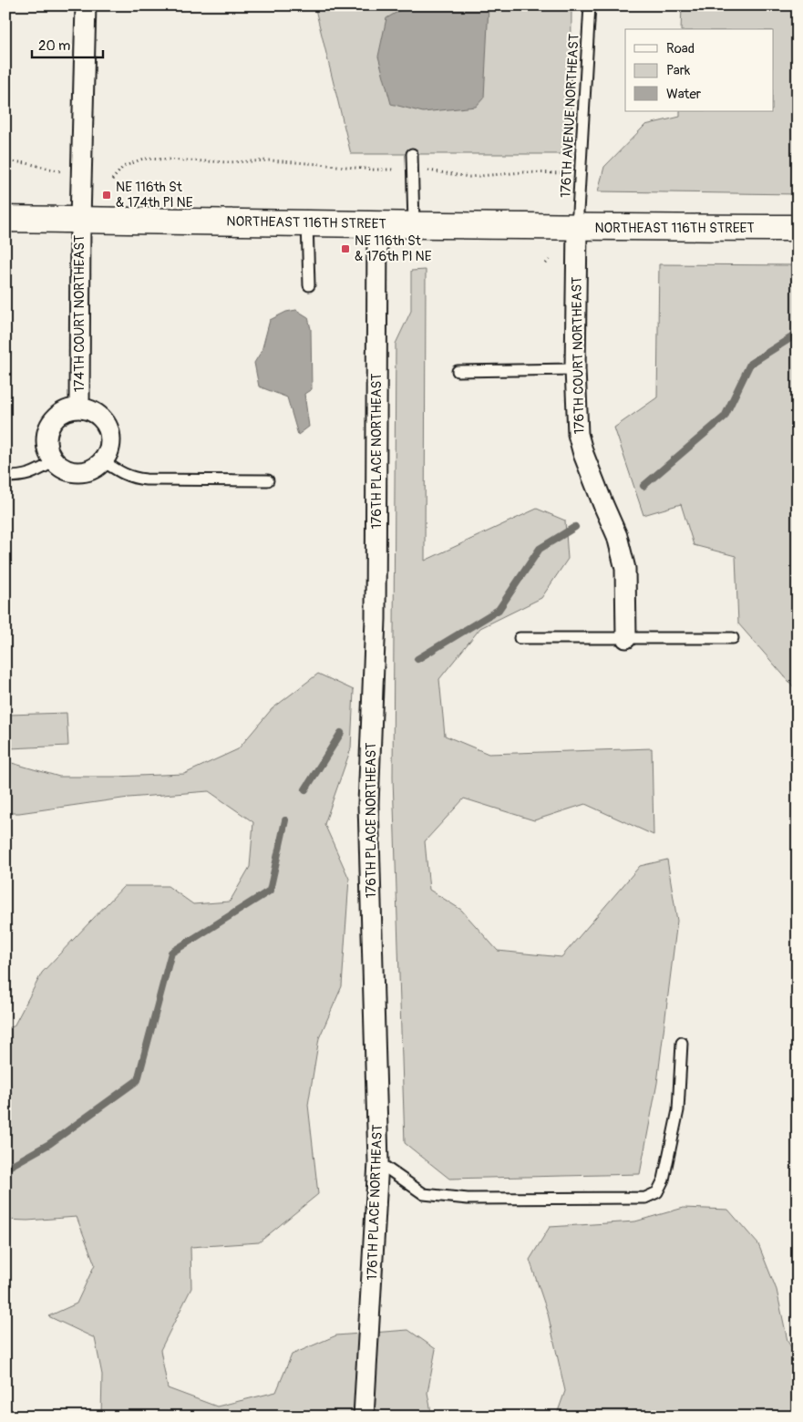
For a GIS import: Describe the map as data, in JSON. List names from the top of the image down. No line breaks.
{"streets":{"street":["NORTHEAST 116TH STREET","174TH COURT NORTHEAST","176TH COURT NORTHEAST","176TH PLACE NORTHEAST"],"lane":["176TH AVENUE NORTHEAST"]},"crossings":[["176TH AVENUE NORTHEAST","NORTHEAST 116TH STREET"],["176TH AVENUE NORTHEAST","176TH COURT NORTHEAST"],["NORTHEAST 116TH STREET","174TH COURT NORTHEAST"],["NORTHEAST 116TH STREET","176TH COURT NORTHEAST"],["NORTHEAST 116TH STREET","176TH PLACE NORTHEAST"]],"places":{"transit":["NE 116th St & 174th Pl NE","NE 116th St & 176th Pl NE"]},"legend":["Road","Park","Water"],"scale_bar":"20 m"}
